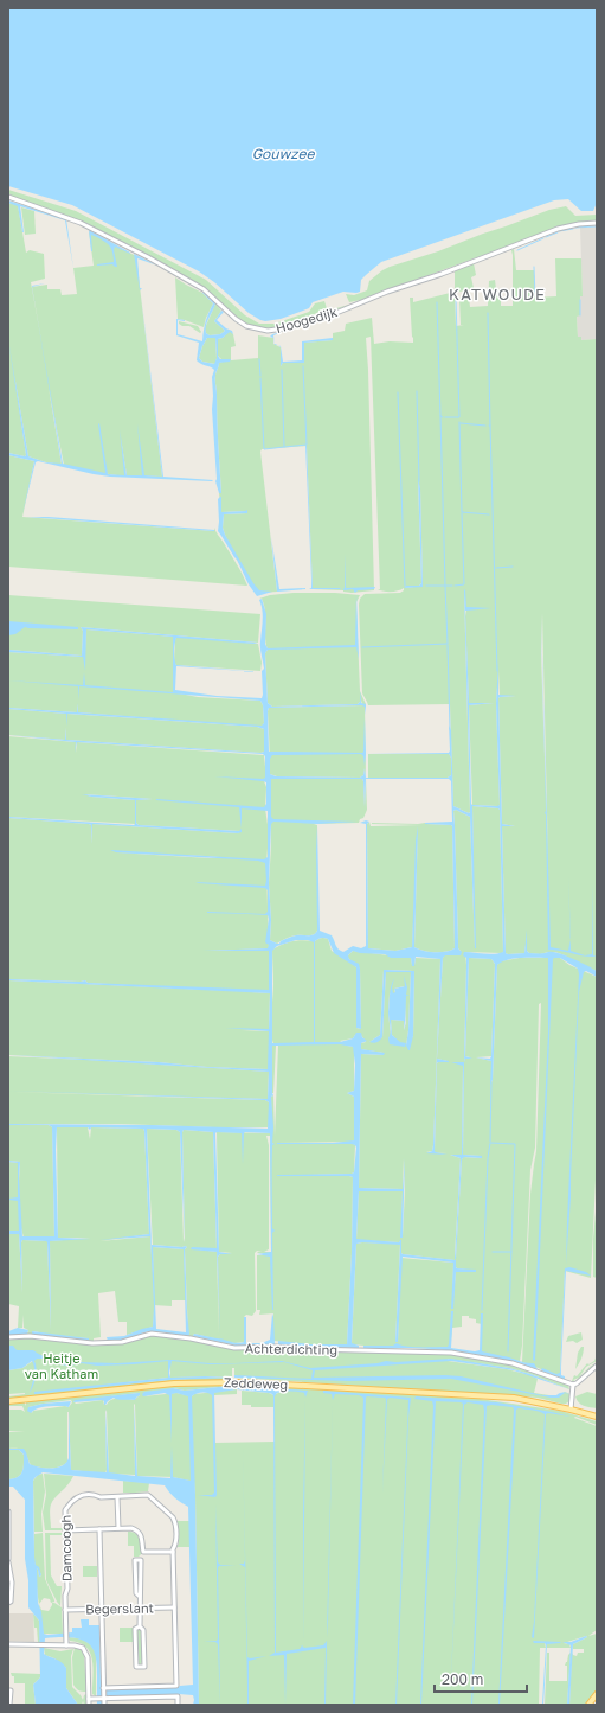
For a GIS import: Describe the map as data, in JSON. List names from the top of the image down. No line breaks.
{"streets":{"main road":["Zeddeweg"],"street":["Hoogedijk","Achterdichting","Damcoogh","Begerslant"]},"crossings":[["Damcoogh","Begerslant"]],"districts":["KATWOUDE"],"water":["Gouwzee"],"parks":["Heitje van Katham"],"scale_bar":"200 m"}
